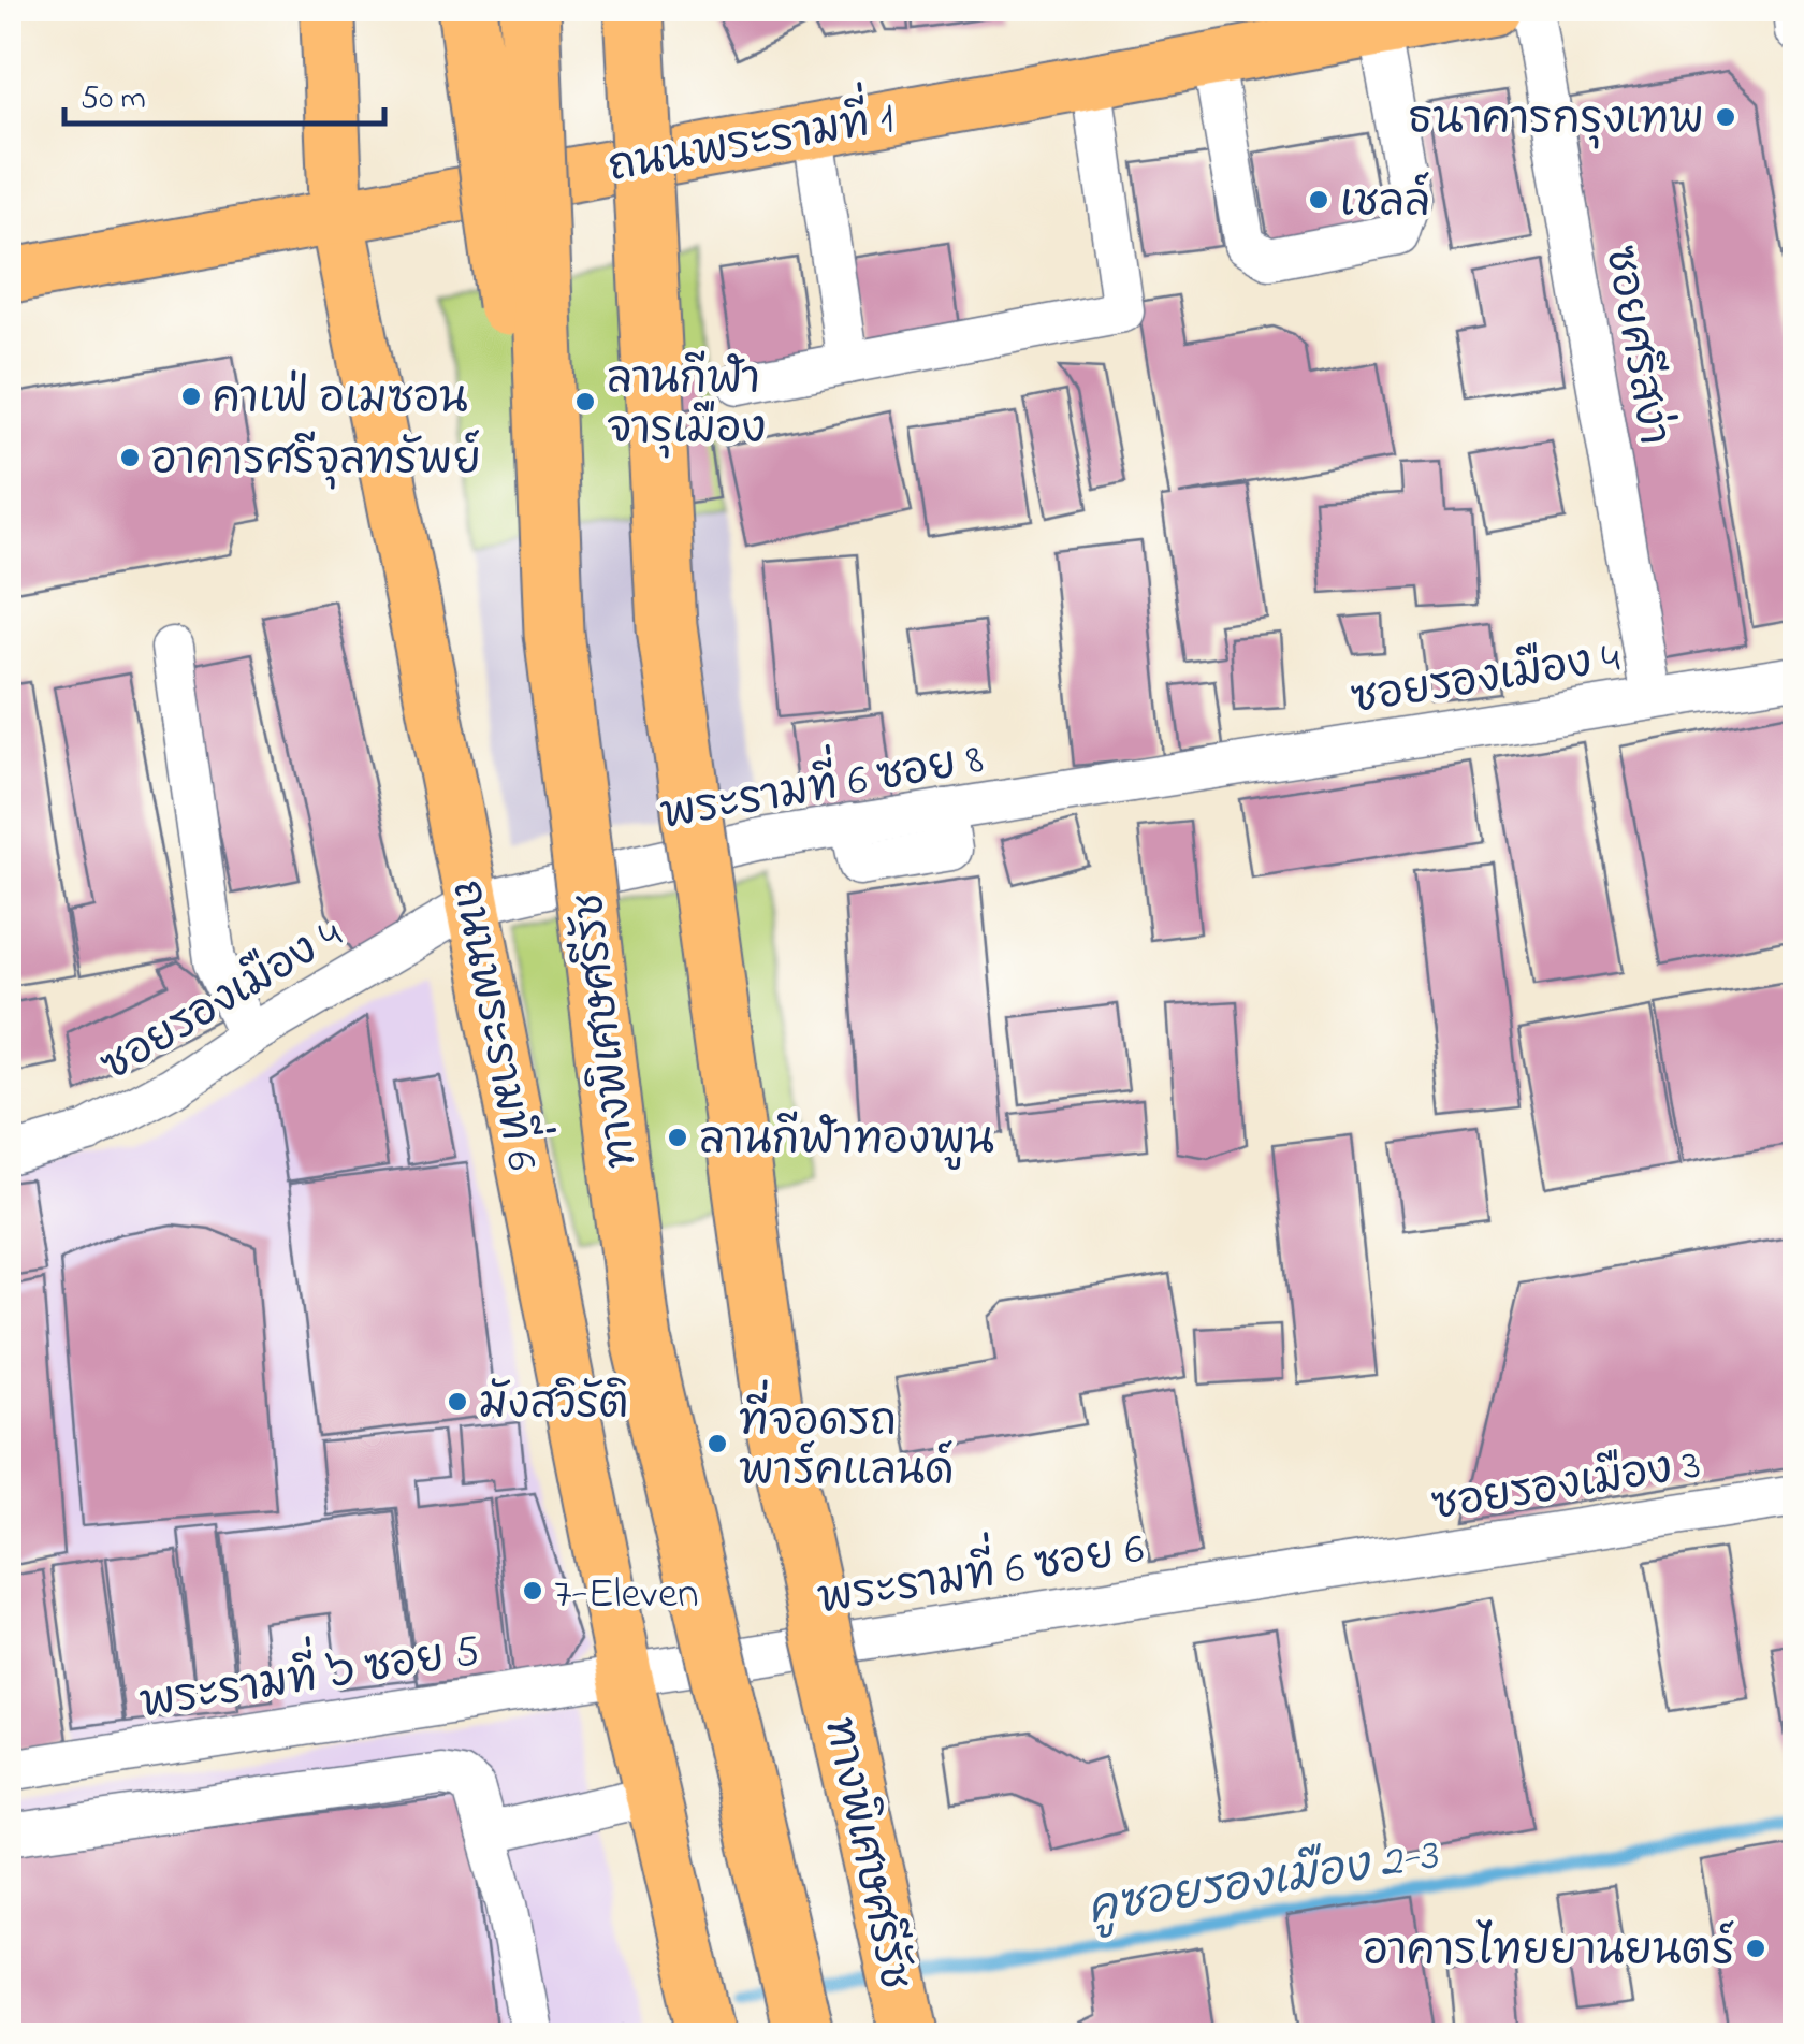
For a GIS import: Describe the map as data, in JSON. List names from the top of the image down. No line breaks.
{"streets":{"highway":["ทางพิเศษศรีรัช"],"main road":["ถนนพระรามที่ 1","ถนนพระรามที่ 6"],"street":["ซอยศรีสง่า","ซอยรองเมือง 4","พระรามที่ 6 ซอย 8","ซอยรองเมือง 3","พระรามที่ 6 ซอย 6","พระรามที่ ๖ ซอย 5"]},"crossings":[["ถนนพระรามที่ 1","ถนนพระรามที่ 6"],["ซอยศรีสง่า","ซอยรองเมือง 4"],["ซอยรองเมือง 4","พระรามที่ 6 ซอย 8"],["ซอยรองเมือง 4","ถนนพระรามที่ 6"],["พระรามที่ 6 ซอย 8","ถนนพระรามที่ 6"],["ถนนพระรามที่ 6","พระรามที่ 6 ซอย 6"],["ถนนพระรามที่ 6","พระรามที่ ๖ ซอย 5"],["ซอยรองเมือง 3","พระรามที่ 6 ซอย 6"],["พระรามที่ 6 ซอย 6","พระรามที่ ๖ ซอย 5"]],"water":["คูซอยรองเมือง 2-3"],"places":["ธนาคารกรุงเทพ","เชลล์","คาเฟ่ อเมซอน","ลานกีฬา จารุเมือง","อาคารศรีจุลทรัพย์","ลานกีฬาทองพูน","มังสวิรัติ","ที่จอดรถ พาร์คแลนด์","7-Eleven","อาคารไทยยานยนตร์"],"scale_bar":"50 m"}
